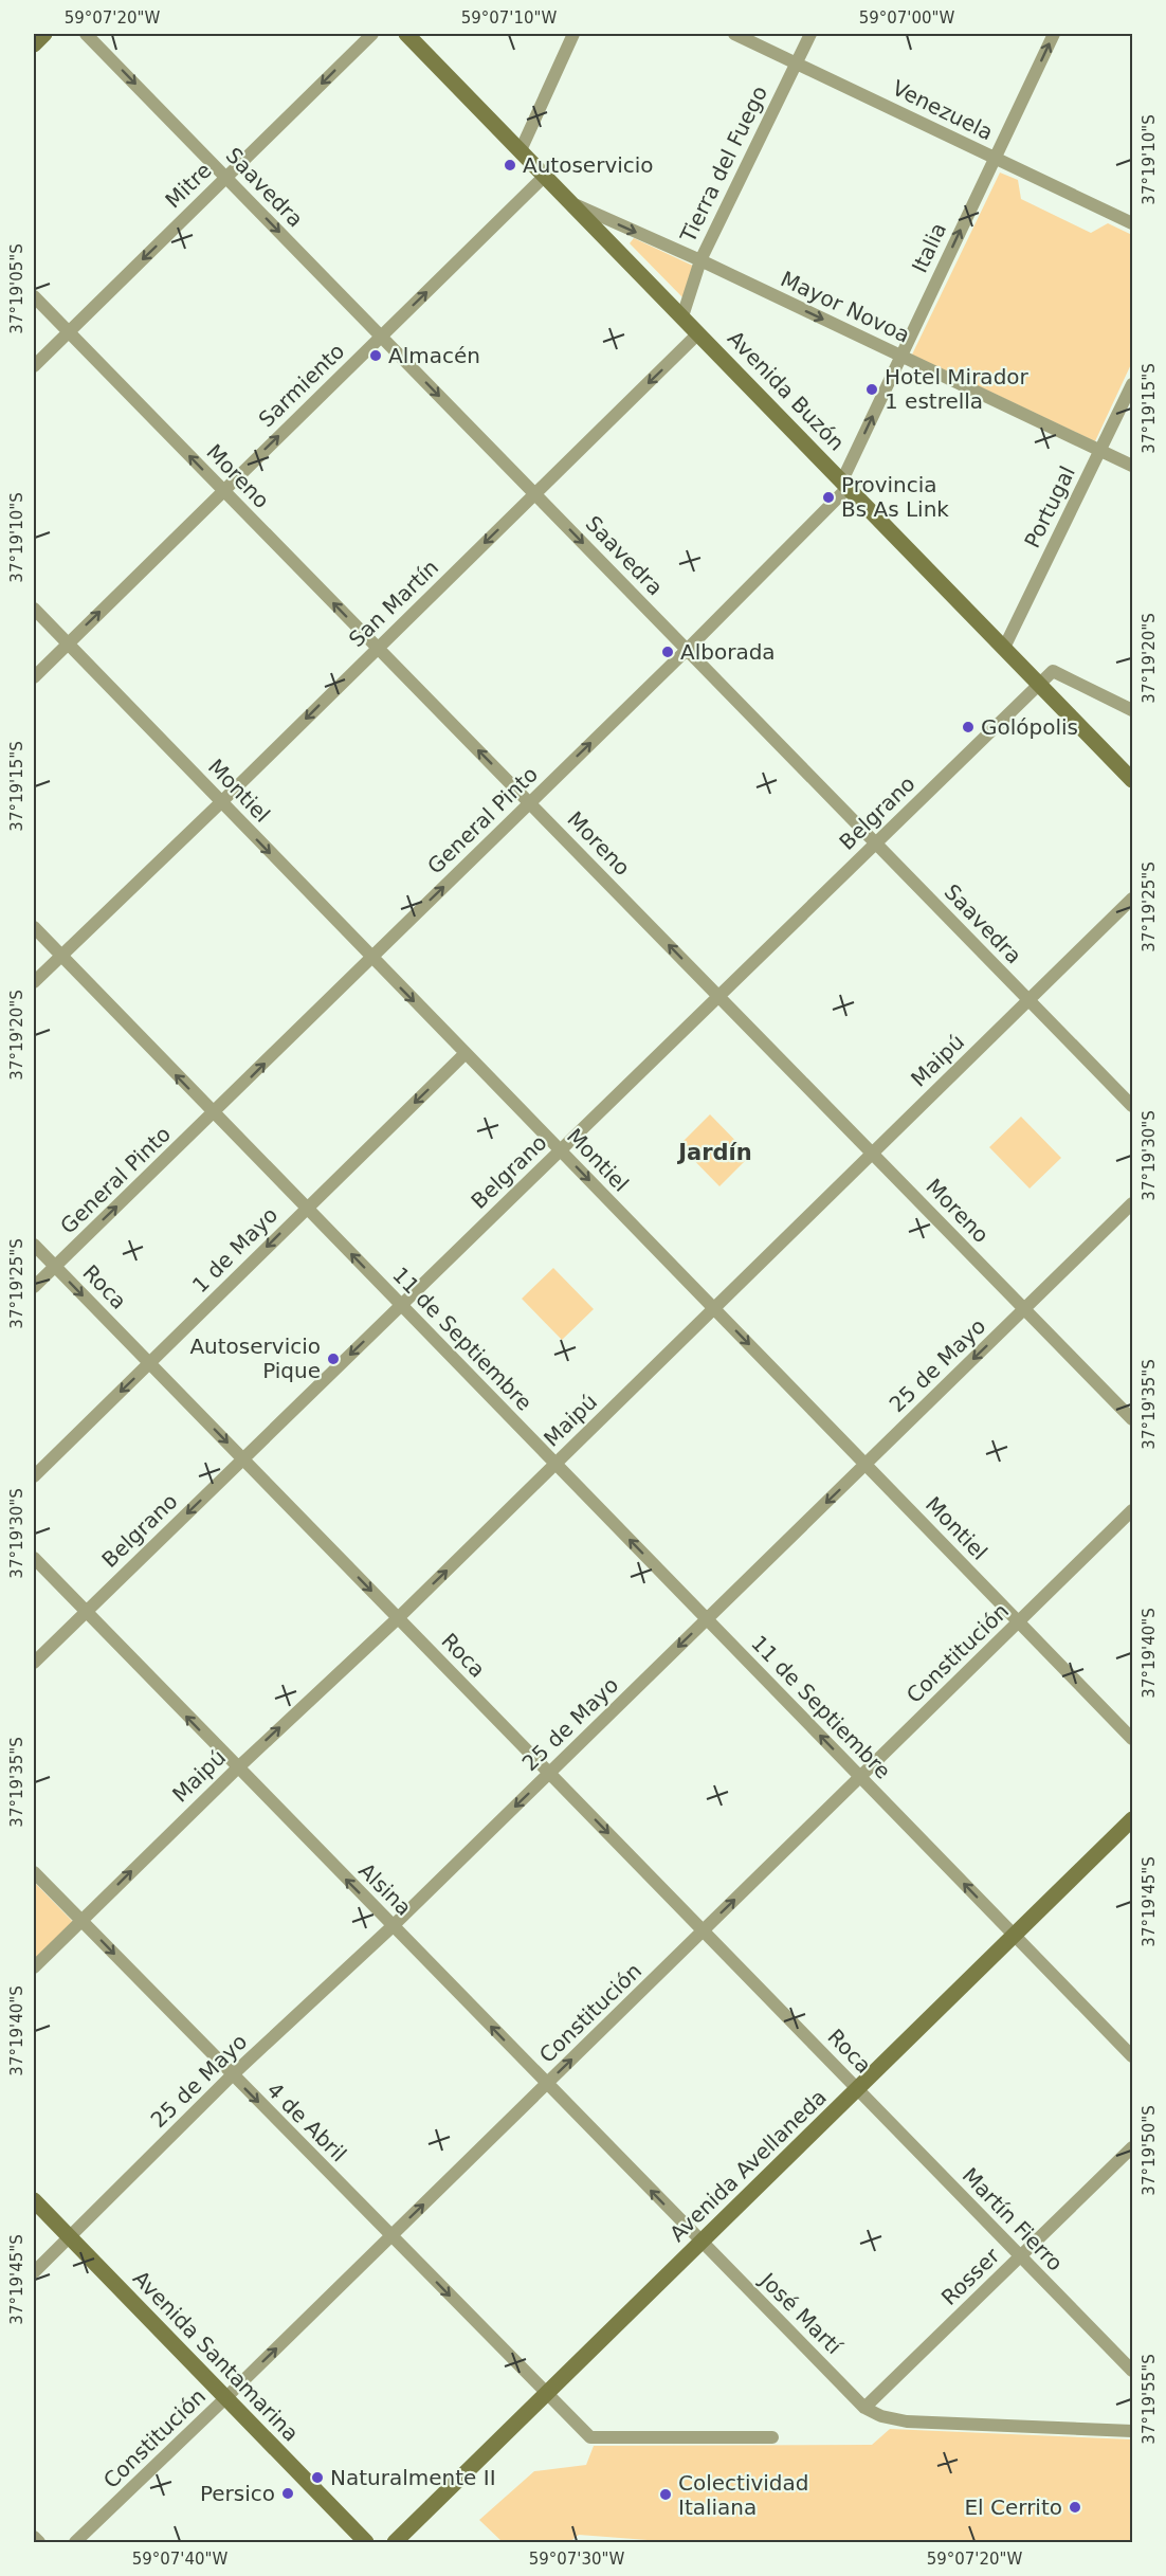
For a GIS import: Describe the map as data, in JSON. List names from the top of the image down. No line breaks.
{"streets":{"main road":["Avenida Buzón","Avenida Avellaneda","Avenida Santamarina"],"street":["Venezuela","Tierra del Fuego","Mitre","Saavedra","Italia","Mayor Novoa","Sarmiento","Moreno","Portugal","San Martín","Montiel","Belgrano","General Pinto","Maipú","1 de Mayo","Roca","11 de Septiembre","25 de Mayo","Constitución","Alsina","4 de Abril","Martín Fierro","Rosser","José Martí"]},"crossings":[["Venezuela","Tierra del Fuego"],["Venezuela","Italia"],["Tierra del Fuego","Mayor Novoa"],["Tierra del Fuego","Avenida Buzón"],["Mitre","Saavedra"],["Mitre","Moreno"],["Saavedra","Sarmiento"],["Saavedra","San Martín"],["Saavedra","Belgrano"],["Saavedra","General Pinto"],["Saavedra","Maipú"],["Italia","Mayor Novoa"],["Italia","Avenida Buzón"],["Italia","General Pinto"],["Mayor Novoa","Avenida Buzón"],["Mayor Novoa","Portugal"],["Sarmiento","Avenida Buzón"],["Sarmiento","Moreno"],["Sarmiento","Montiel"],["Avenida Buzón","Portugal"],["Avenida Buzón","San Martín"],["Avenida Buzón","Belgrano"],["Avenida Buzón","General Pinto"],["Moreno","San Martín"],["Moreno","Belgrano"],["Moreno","General Pinto"],["Moreno","Maipú"],["Moreno","25 de Mayo"],["San Martín","Montiel"],["San Martín","11 de Septiembre"],["Montiel","Belgrano"],["Montiel","General Pinto"],["Montiel","Maipú"],["Montiel","1 de Mayo"],["Montiel","25 de Mayo"],["Montiel","Constitución"],["Belgrano","Roca"],["Belgrano","11 de Septiembre"],["Belgrano","Alsina"],["General Pinto","Roca"],["General Pinto","11 de Septiembre"],["Maipú","Roca"],["Maipú","11 de Septiembre"],["Maipú","Alsina"],["Maipú","4 de Abril"],["1 de Mayo","Roca"],["1 de Mayo","11 de Septiembre"],["Roca","25 de Mayo"],["Roca","Constitución"],["Roca","Avenida Avellaneda"],["Roca","Martín Fierro"],["11 de Septiembre","25 de Mayo"],["11 de Septiembre","Constitución"],["11 de Septiembre","Avenida Avellaneda"],["25 de Mayo","Alsina"],["25 de Mayo","4 de Abril"],["25 de Mayo","Avenida Santamarina"],["Constitución","Alsina"],["Constitución","4 de Abril"],["Constitución","Avenida Santamarina"],["Alsina","Avenida Avellaneda"],["Alsina","José Martí"],["4 de Abril","Avenida Avellaneda"],["Avenida Avellaneda","Martín Fierro"],["Avenida Avellaneda","José Martí"],["Martín Fierro","Rosser"],["Rosser","José Martí"]],"one_way":["Mitre","Saavedra","Italia","Mayor Novoa","Sarmiento","Moreno","San Martín","Montiel","General Pinto","Maipú","1 de Mayo","Roca","11 de Septiembre","25 de Mayo","Constitución","Alsina","4 de Abril"],"districts":["Jardín"],"places":["Autoservicio","Almacén","Hotel Mirador 1 estrella","Provincia Bs As Link","Alborada","Golópolis","Autoservicio Pique","Naturalmente II","Persico","Colectividad Italiana","El Cerrito"],"coordinates":["59°07'20\"W","59°07'10\"W","59°07'00\"W","37°19'10\"S","37°19'05\"S","37°19'15\"S","37°19'20\"S","37°19'25\"S","37°19'30\"S","37°19'35\"S","37°19'40\"S","37°19'45\"S","37°19'50\"S","37°19'55\"S","59°07'40\"W","59°07'30\"W"]}
